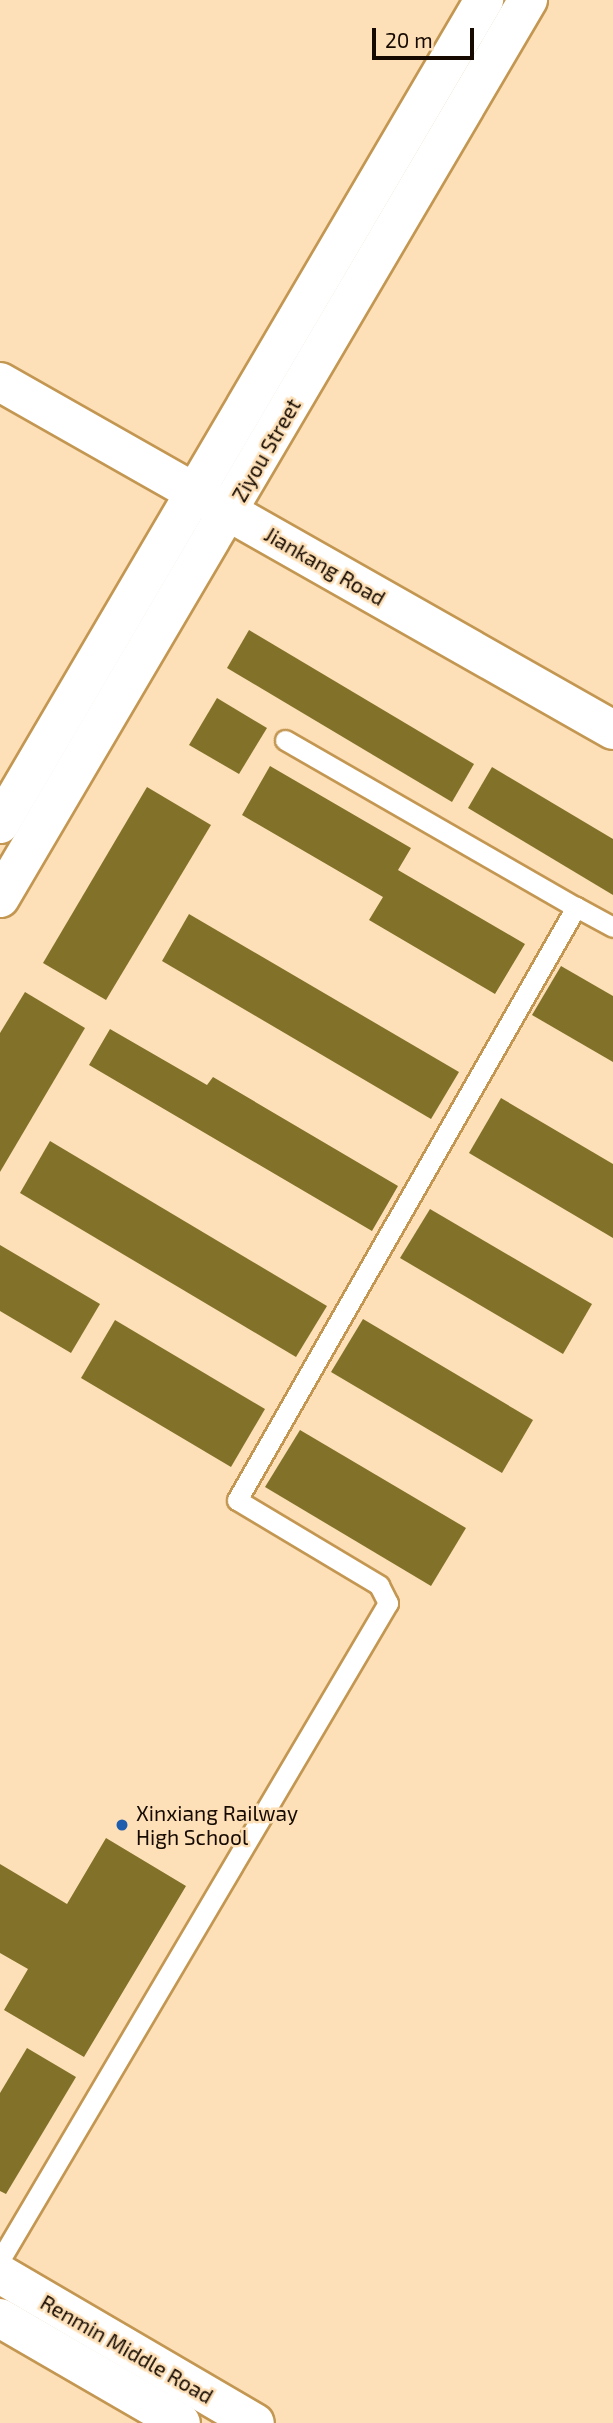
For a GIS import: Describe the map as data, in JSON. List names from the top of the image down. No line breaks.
{"streets":{"street":["Ziyou Street","Jiankang Road","Renmin Middle Road"]},"crossings":[["Ziyou Street","Jiankang Road"]],"places":["Xinxiang Railway High School"],"scale_bar":"20 m"}
